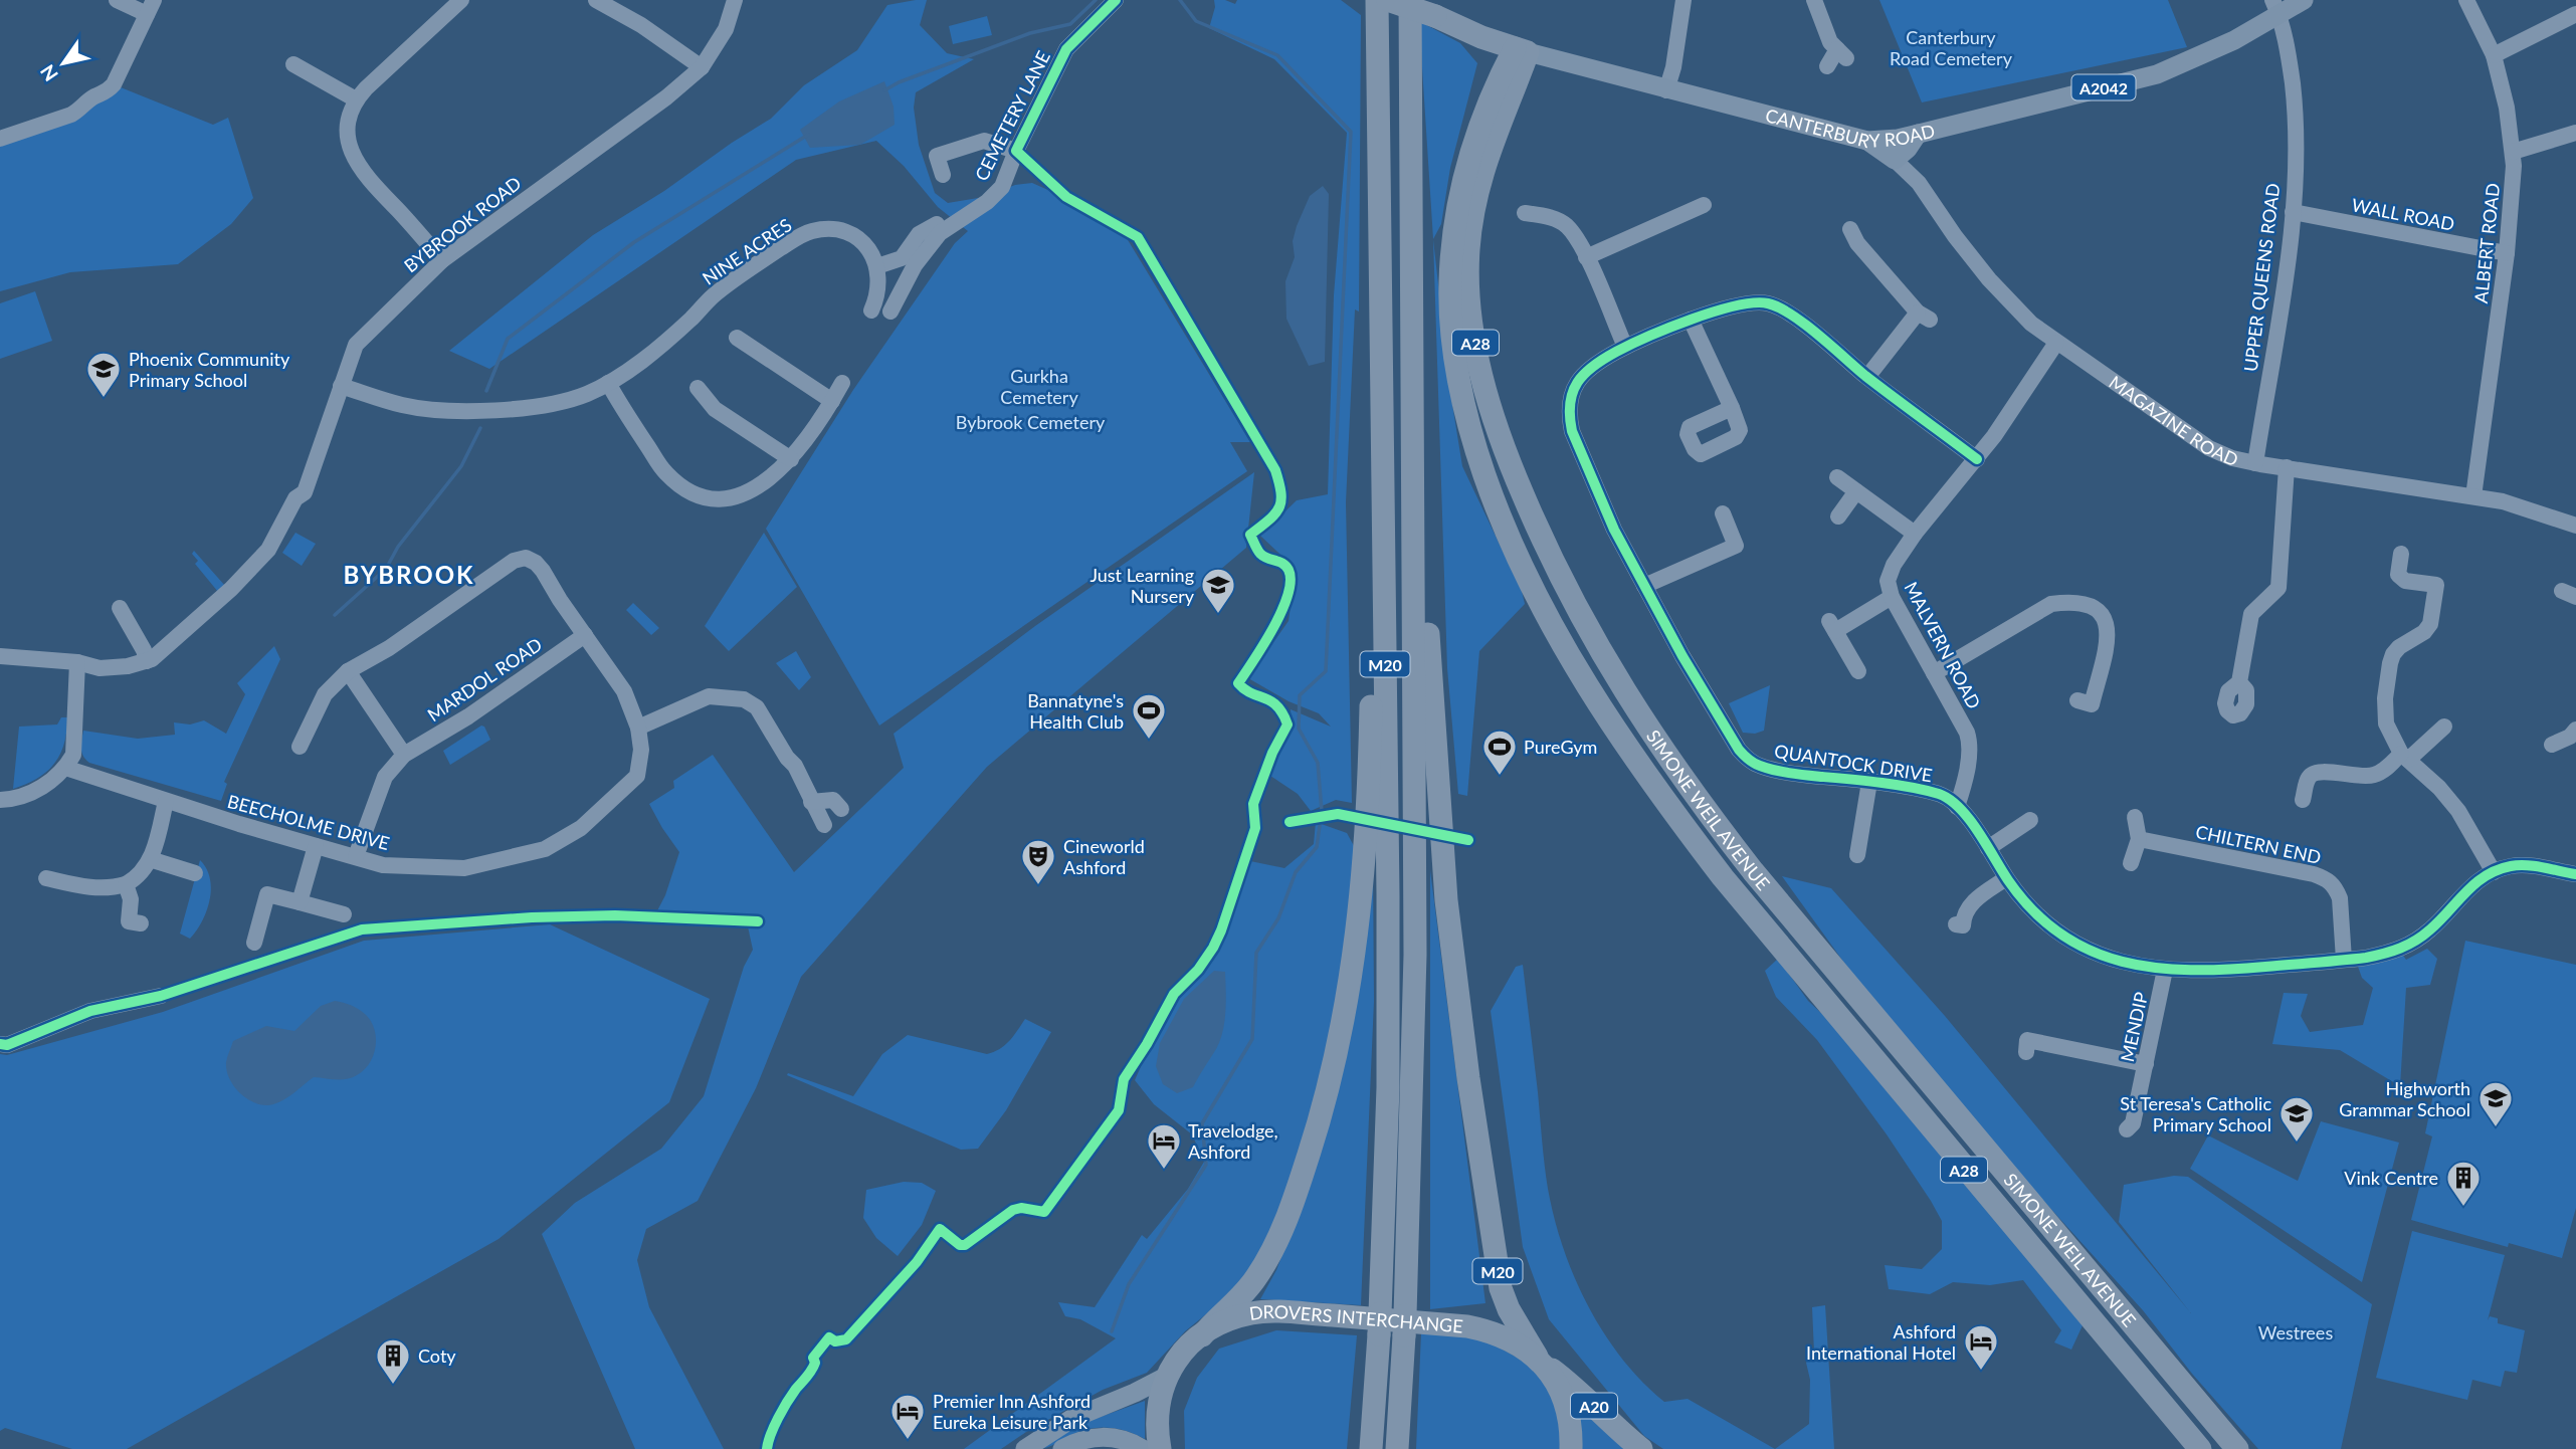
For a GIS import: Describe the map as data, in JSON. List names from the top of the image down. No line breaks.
{"streets":{"highway":["CANTERBURY ROAD","A28","M20","SIMONE WEIL AVENUE","DROVERS INTERCHANGE","A20"],"main road":["A2042","MAGAZINE ROAD"],"street":["CEMETERY LANE","WALL ROAD","BYBROOK ROAD","ALBERT ROAD","NINE ACRES","UPPER QUEENS ROAD","MALVERN ROAD","MARDOL ROAD","QUANTOCK DRIVE","BEECHOLME DRIVE","CHILTERN END","MENDIP"]},"crossings":[["CANTERBURY ROAD","UPPER QUEENS ROAD"],["CANTERBURY ROAD","MAGAZINE ROAD"],["CANTERBURY ROAD","SIMONE WEIL AVENUE"],["WALL ROAD","ALBERT ROAD"],["WALL ROAD","UPPER QUEENS ROAD"],["BYBROOK ROAD","NINE ACRES"],["ALBERT ROAD","MAGAZINE ROAD"],["UPPER QUEENS ROAD","MAGAZINE ROAD"],["MAGAZINE ROAD","MALVERN ROAD"],["MALVERN ROAD","QUANTOCK DRIVE"],["M20","DROVERS INTERCHANGE"],["M20","A20"],["MARDOL ROAD","BEECHOLME DRIVE"],["QUANTOCK DRIVE","CHILTERN END"],["QUANTOCK DRIVE","MENDIP"],["DROVERS INTERCHANGE","A20"]],"districts":["BYBROOK"],"parks":["Canterbury Road Cemetery","Gurkha Cemetery","Bybrook Cemetery","Westrees"],"places":{"school or university":["Phoenix Community Primary School","Just Learning Nursery","Highworth Grammar School","St Teresa's Catholic Primary School"],"sports":["Bannatyne's Health Club","PureGym"],"theatre":["Cineworld Ashford"],"hotel":["Travelodge, Ashford","Ashford International Hotel","Premier Inn Ashford Eureka Leisure Park"],"building":["Vink Centre","Coty"]},"north":"bottom left"}
